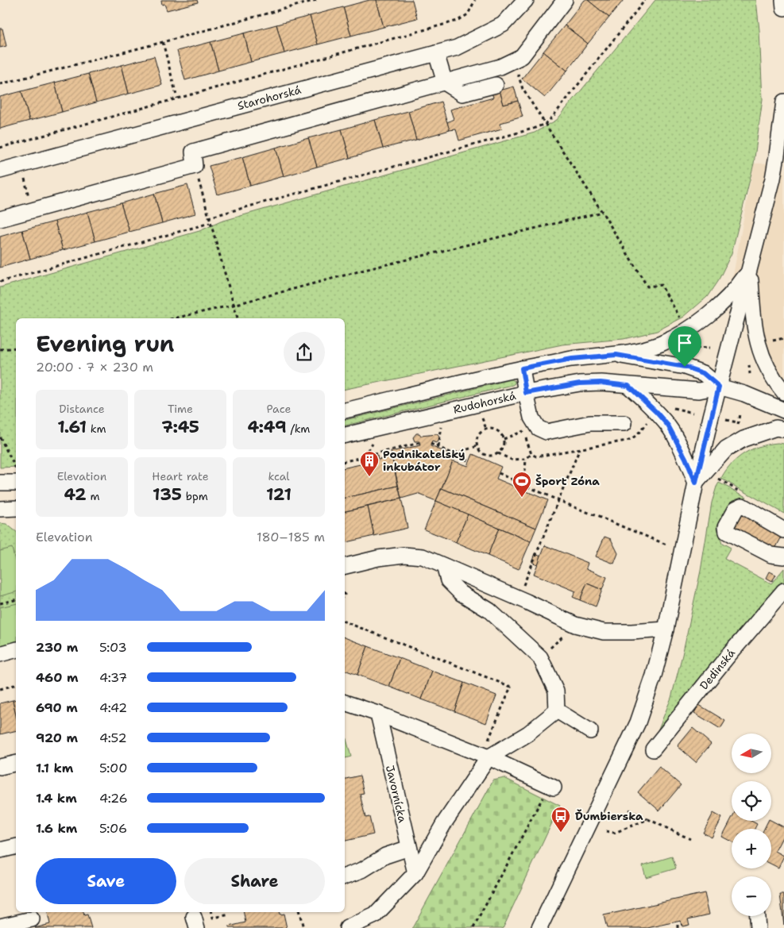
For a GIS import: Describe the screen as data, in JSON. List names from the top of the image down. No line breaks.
{"streets":{"street":["Starohorská","Rudohorská","Dedinská","Javornícka"]},"places":{"building":["Podnikatelský inkubátor"],"sports":["Šport Zóna"],"bus stop":["Ďumbierska"]},"north":"left","page":{"heading":["Evening run","20:00 · 7 × 230 m"],"stats":[["Distance","1.61 km"],["Time","7:45"],["Pace","4:49 /km"],["Elevation","42 m"],["Heart rate","135 bpm"],["kcal","121"]],"chart":["Elevation","180–185 m"],"list":[{"name":"230 m","note":"5:03"},{"name":"460 m","note":"4:37"},{"name":"690 m","note":"4:42"},{"name":"920 m","note":"4:52"},{"name":"1.1 km","note":"5:00"},{"name":"1.4 km","note":"4:26"},{"name":"1.6 km","note":"5:06"}],"map_buttons":["+","−"],"buttons":["Save","Share"]}}
